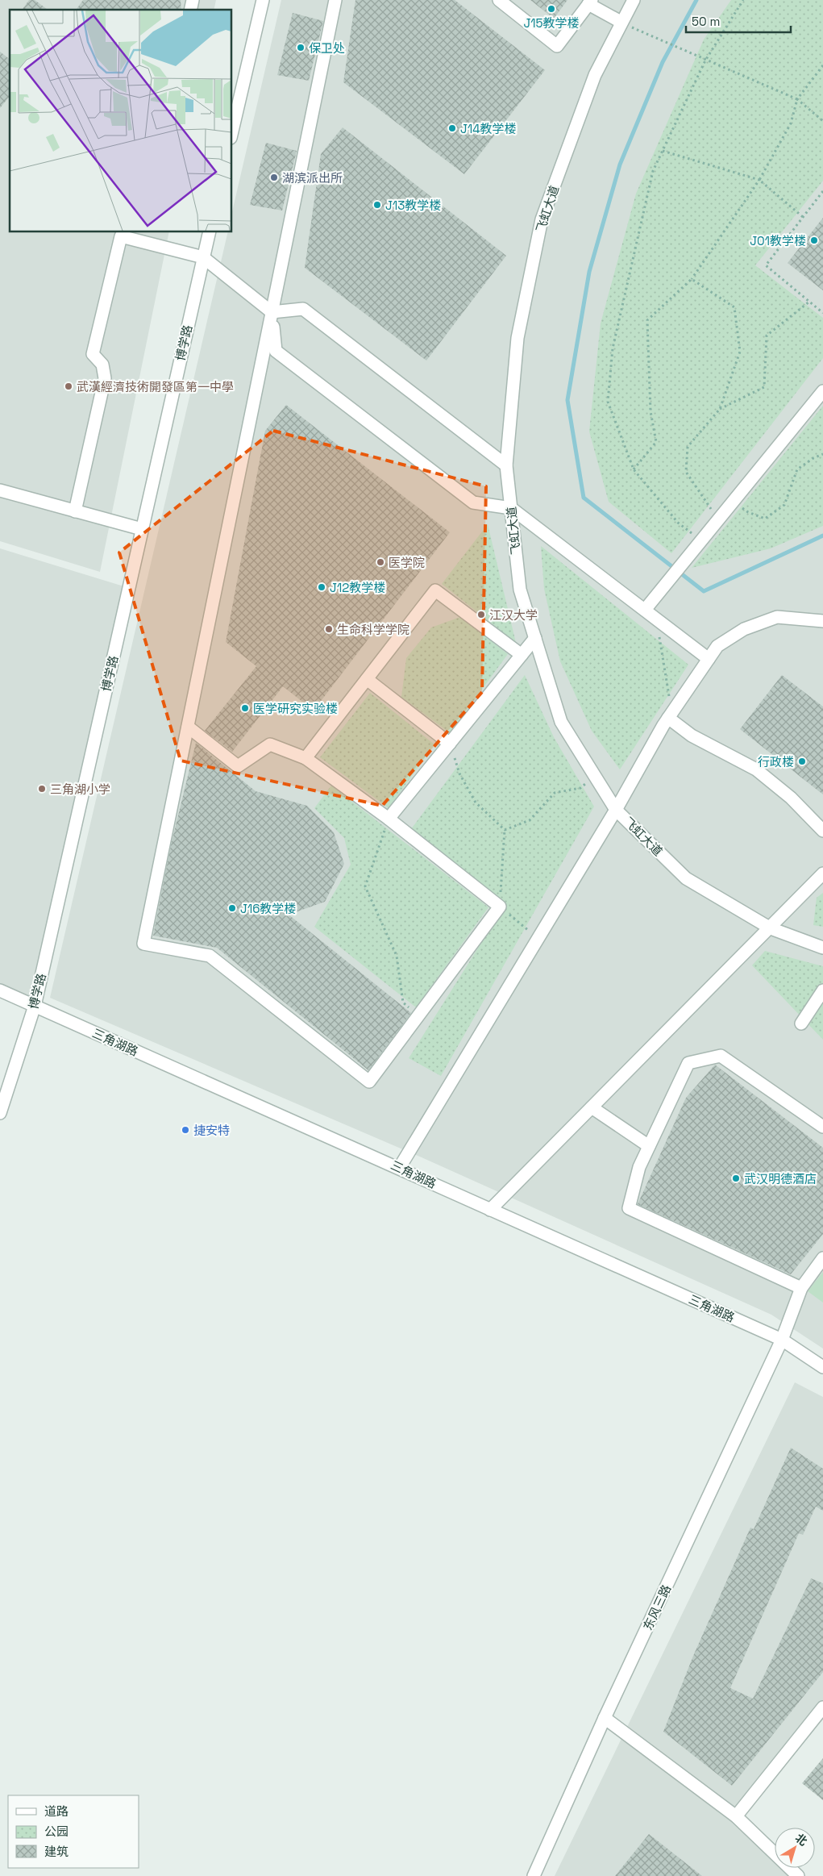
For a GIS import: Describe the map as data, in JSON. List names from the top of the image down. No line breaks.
{"streets":{"street":["飞虹大道","博学路","三角湖路","东风三路"]},"crossings":[["博学路","三角湖路"],["三角湖路","东风三路"]],"places":["J15教学楼","保卫处","J14教学楼","湖滨派出所","J13教学楼","J01教学楼","武漢經濟技術開發區第一中學","医学院","J12教学楼","江汉大学","生命科学学院","医学研究实验楼","行政楼","三角湖小学","J16教学楼","捷安特","武汉明德酒店"],"legend":["道路","公园","建筑"],"scale_bar":"50 m","north":"top right"}
